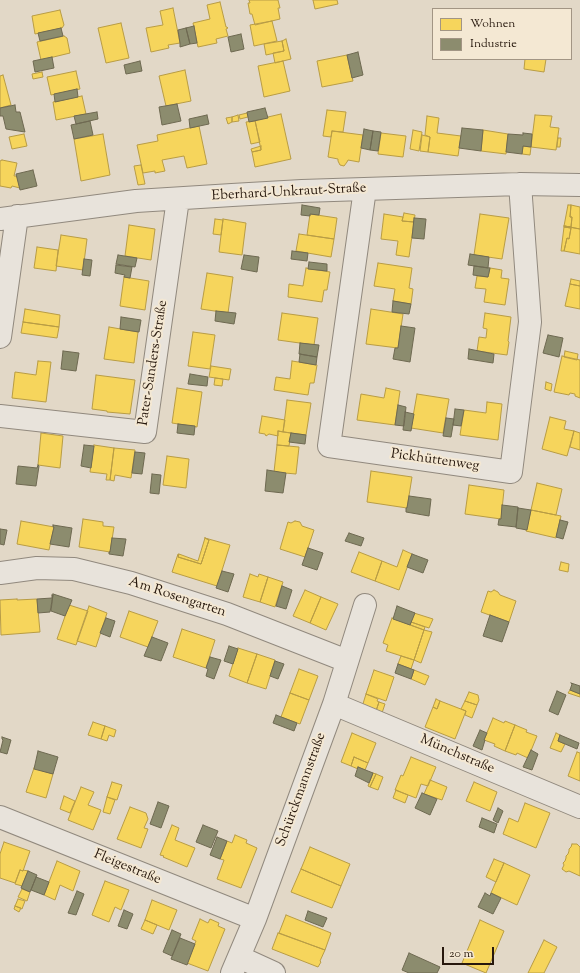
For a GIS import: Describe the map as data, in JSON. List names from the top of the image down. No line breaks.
{"streets":{"street":["Eberhard-Unkraut-Straße","Pater-Sanders-Straße","Pickhüttenweg","Am Rosengarten","Münchstraße","Schürckmannstraße","Fleigestraße"]},"crossings":[["Eberhard-Unkraut-Straße","Pater-Sanders-Straße"],["Eberhard-Unkraut-Straße","Pickhüttenweg"],["Am Rosengarten","Schürckmannstraße"],["Münchstraße","Schürckmannstraße"],["Schürckmannstraße","Fleigestraße"]],"legend":["Wohnen","Industrie"],"scale_bar":"20 m"}
